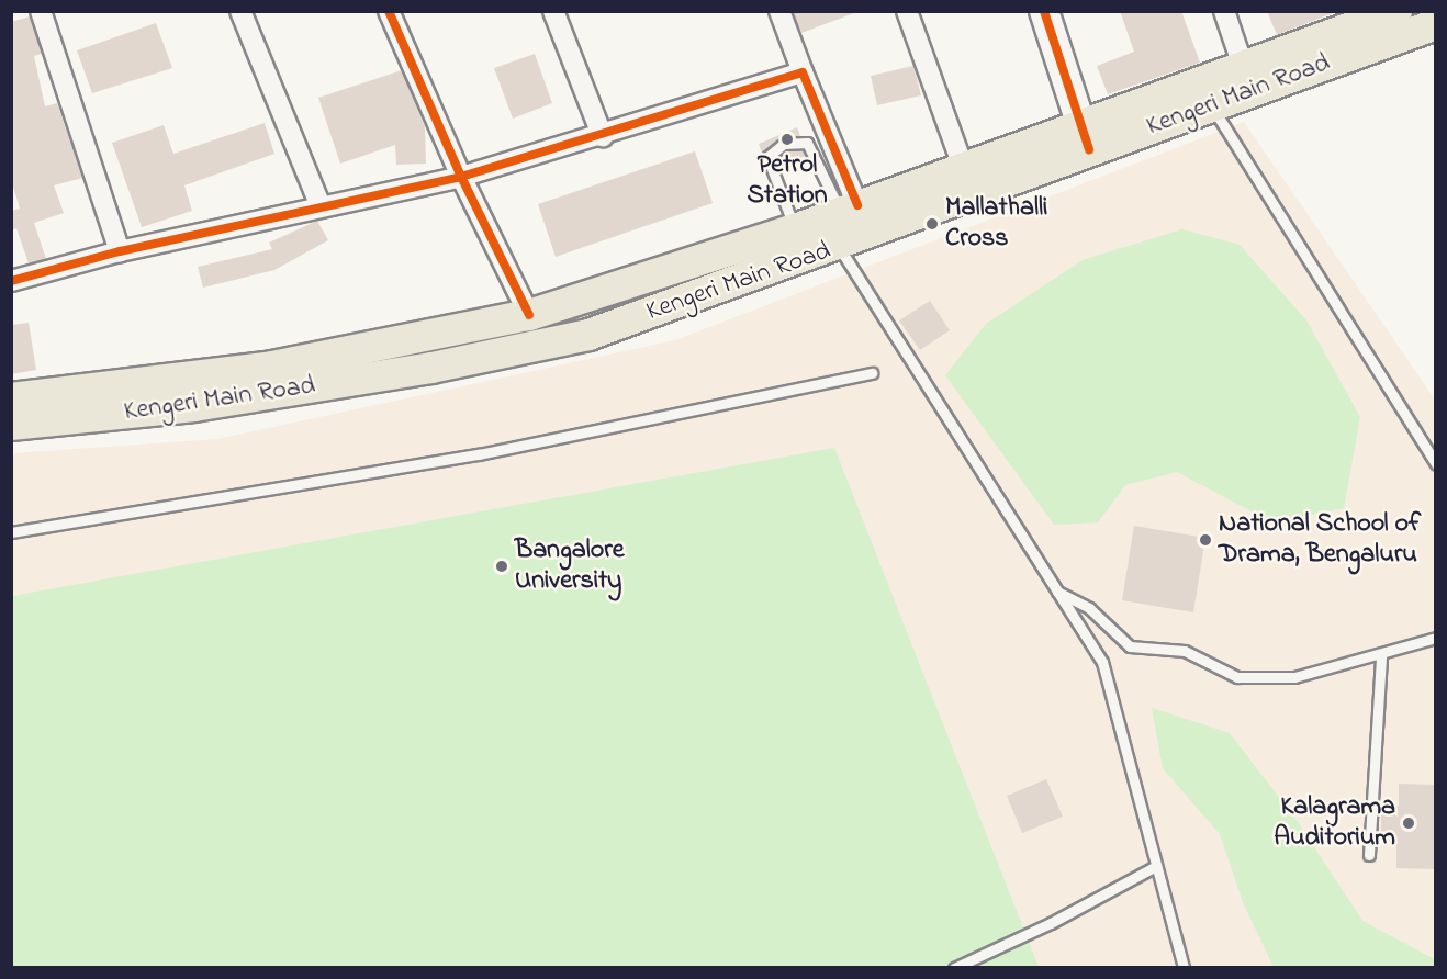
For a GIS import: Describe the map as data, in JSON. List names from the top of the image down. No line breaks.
{"streets":{"main road":["Kengeri Main Road"]},"places":["Petrol Station","Mallathalli Cross","National School of Drama, Bengaluru","Bangalore University","Kalagrama Auditorium"]}
